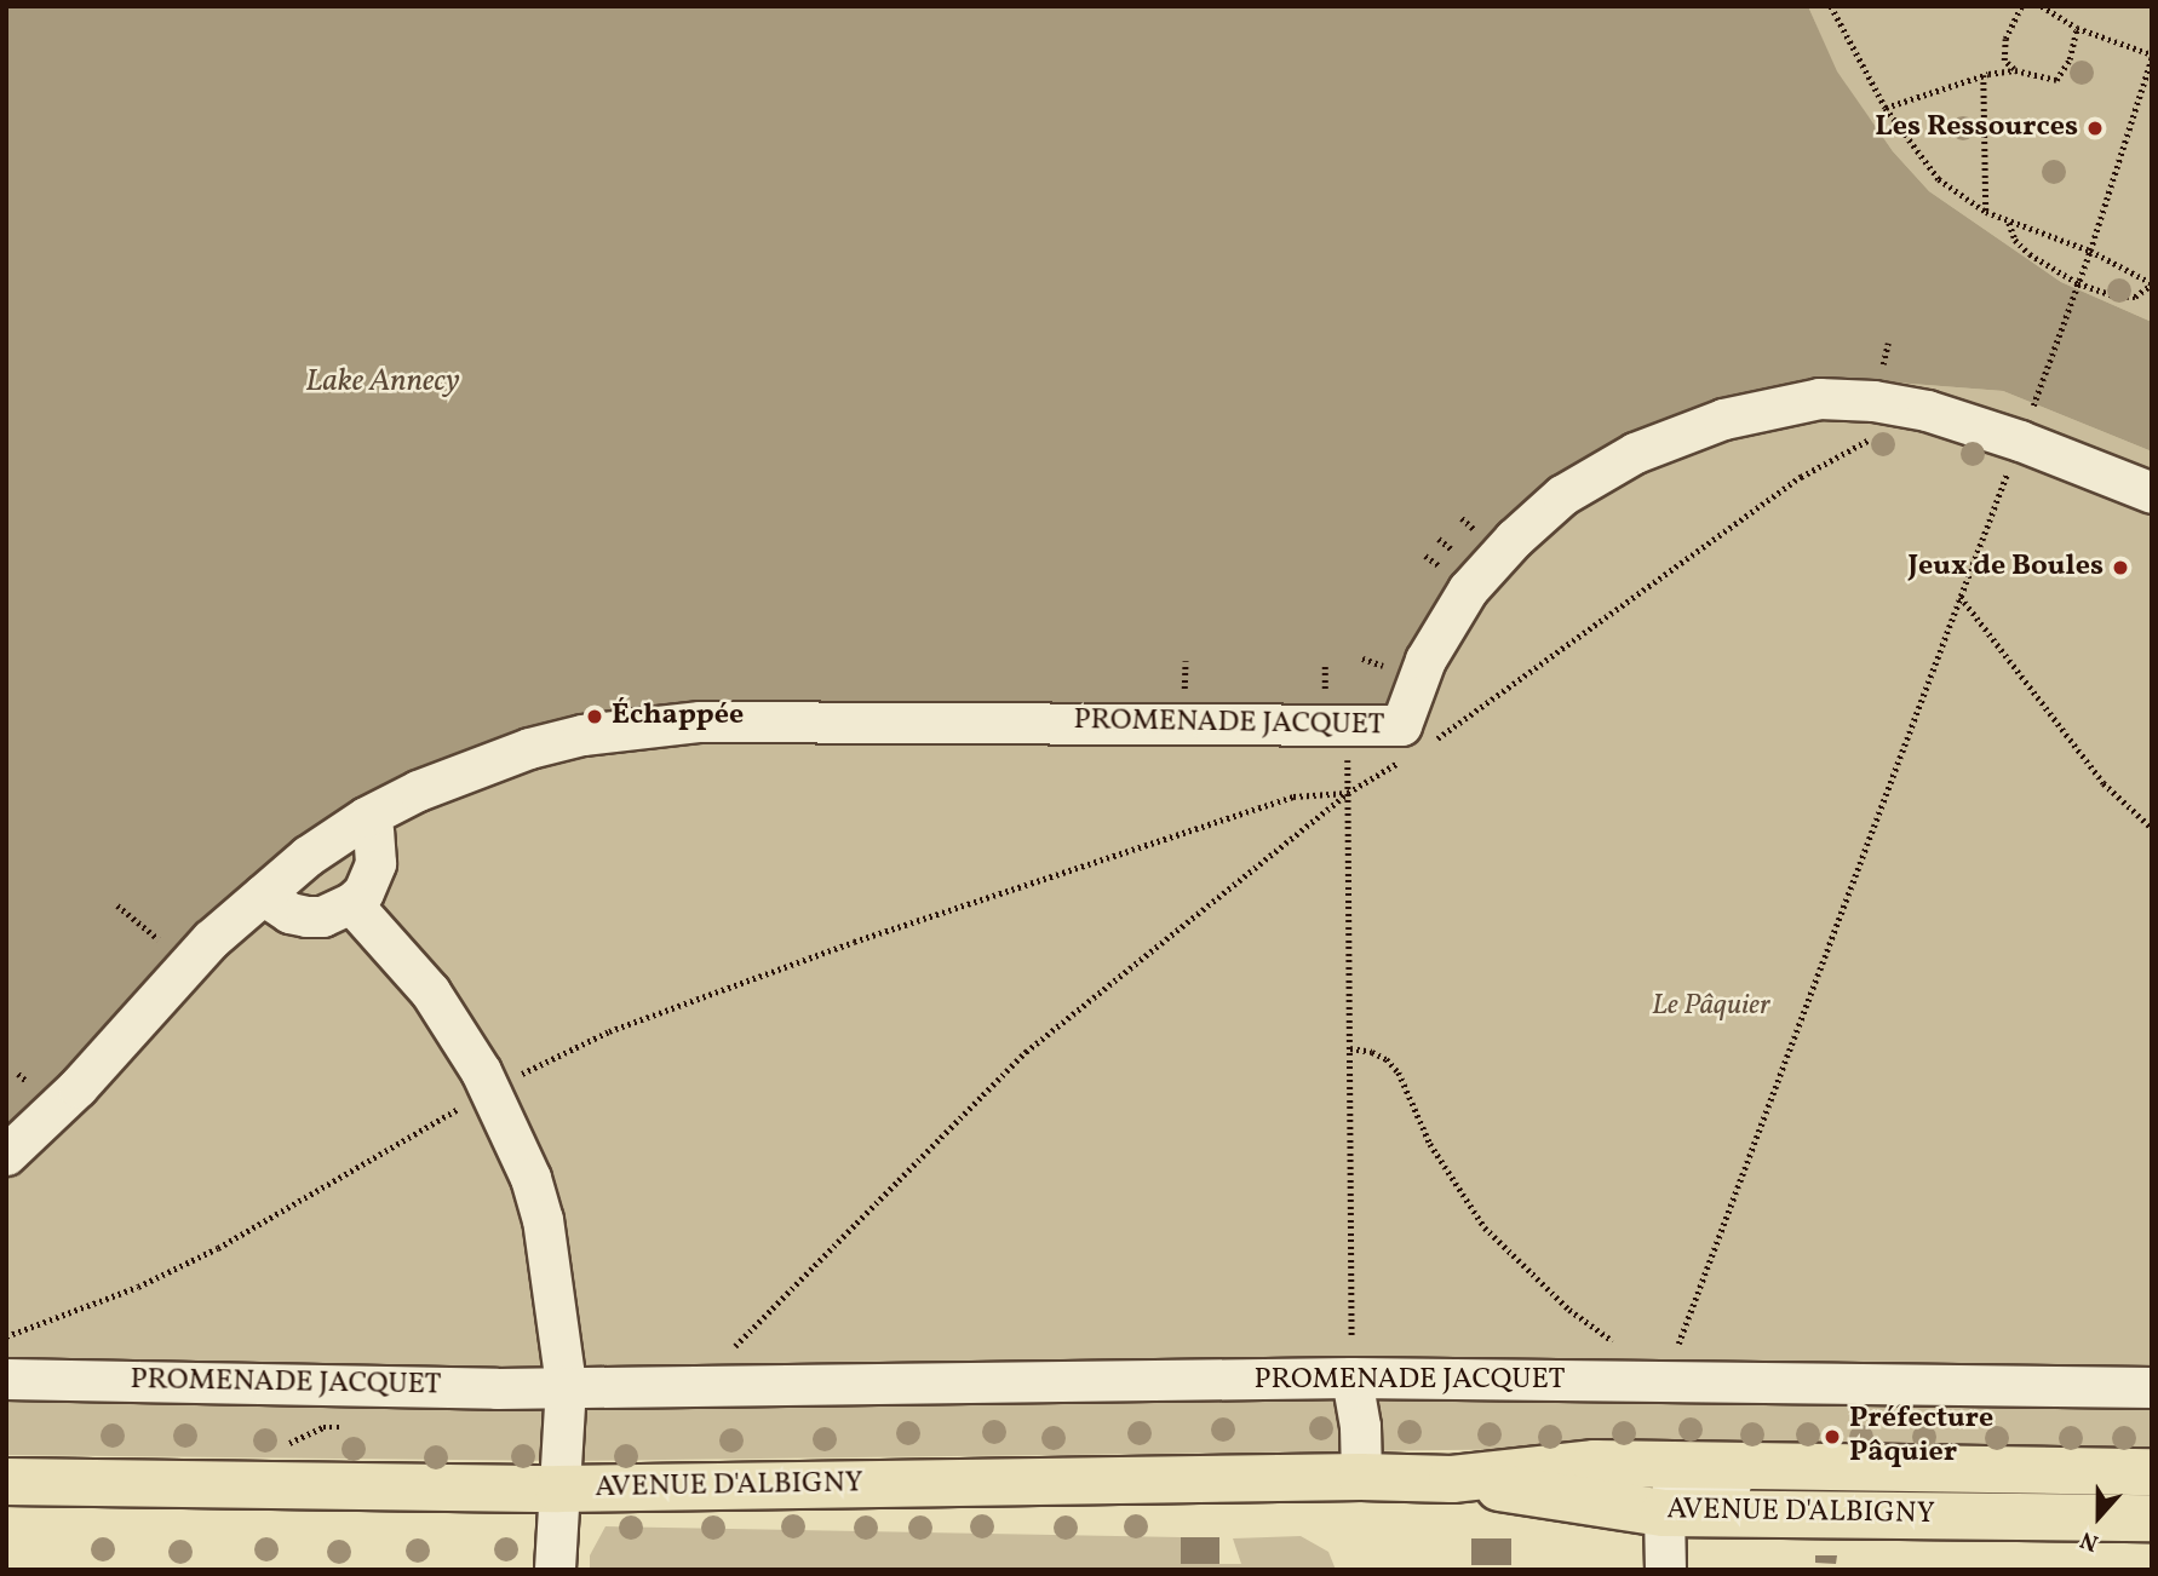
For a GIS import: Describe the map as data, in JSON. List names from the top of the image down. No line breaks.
{"streets":{"main road":["AVENUE D'ALBIGNY"],"street":["PROMENADE JACQUET"]},"water":["Lake Annecy"],"parks":["Le Pâquier"],"places":["Les Ressources","Jeux de Boules","Échappée","Préfecture Pâquier"],"north":"bottom"}
